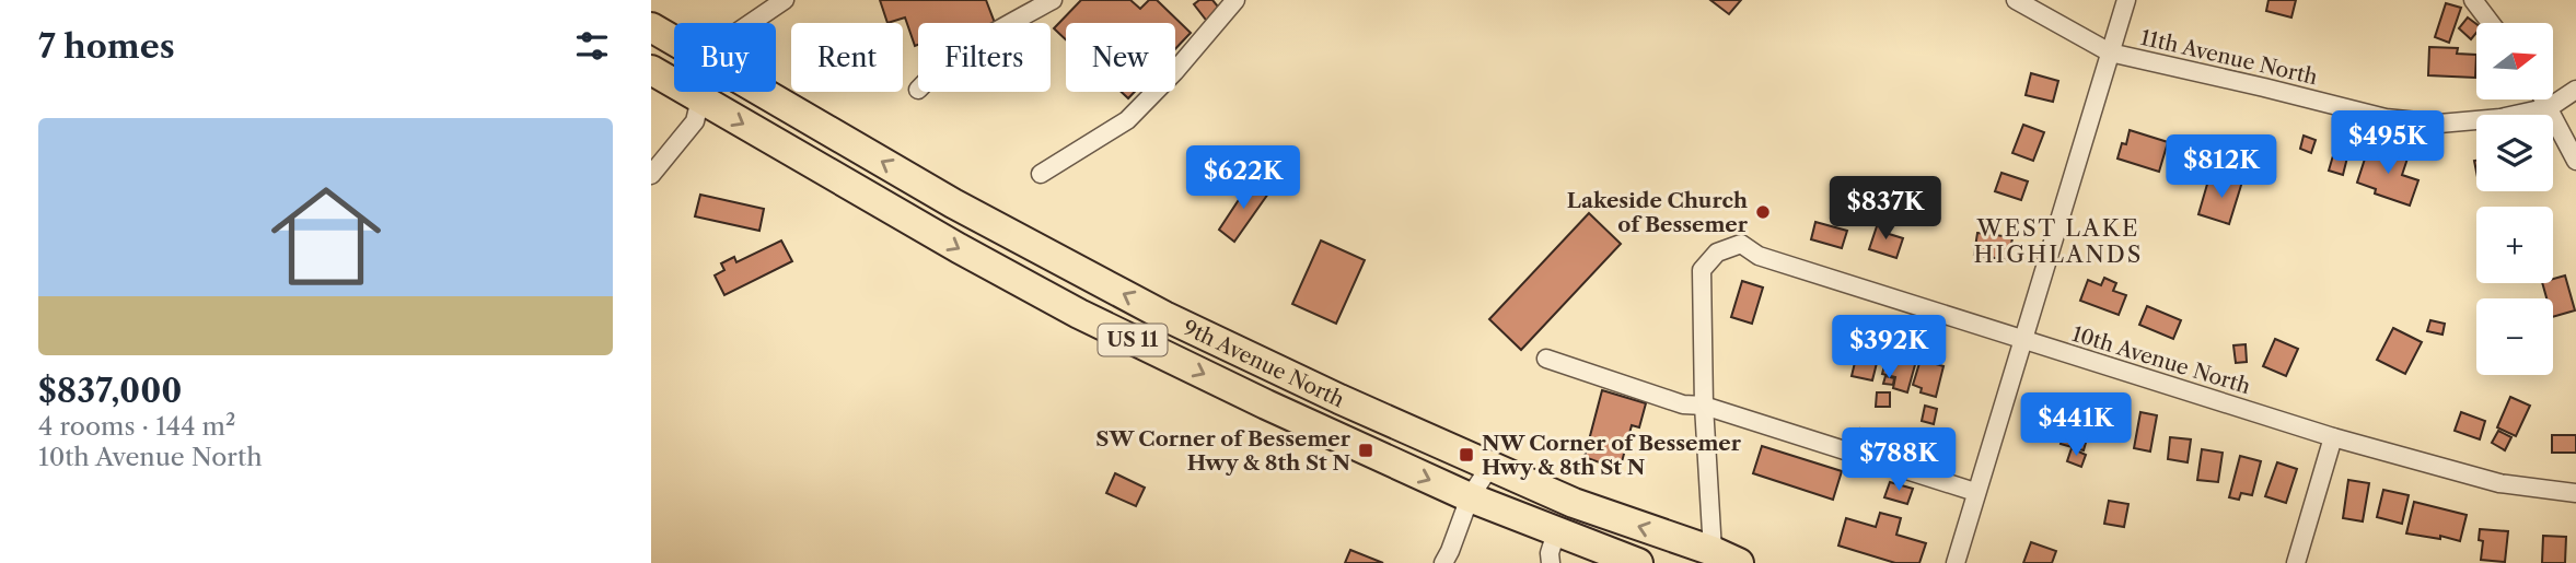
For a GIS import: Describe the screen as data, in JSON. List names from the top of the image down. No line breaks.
{"streets":{"main road":["US 11","9th Avenue North"],"street":["11th Avenue North","10th Avenue North"]},"districts":["WEST LAKE HIGHLANDS"],"places":{"other":["Lakeside Church of Bessemer"],"transit":["SW Corner of Bessemer Hwy & 8th St N","NW Corner of Bessemer Hwy & 8th St N"]},"north":"right","page":{"heading":"7 homes","map_buttons":["+","−"],"chip":["Buy","Rent","Filters","New"],"list":[{"name":"$837,000","note":"4 rooms · 144 m² · 10th Avenue North"}],"price":["$495K","$812K","$622K","$837K","$392K","$441K","$788K"]}}
